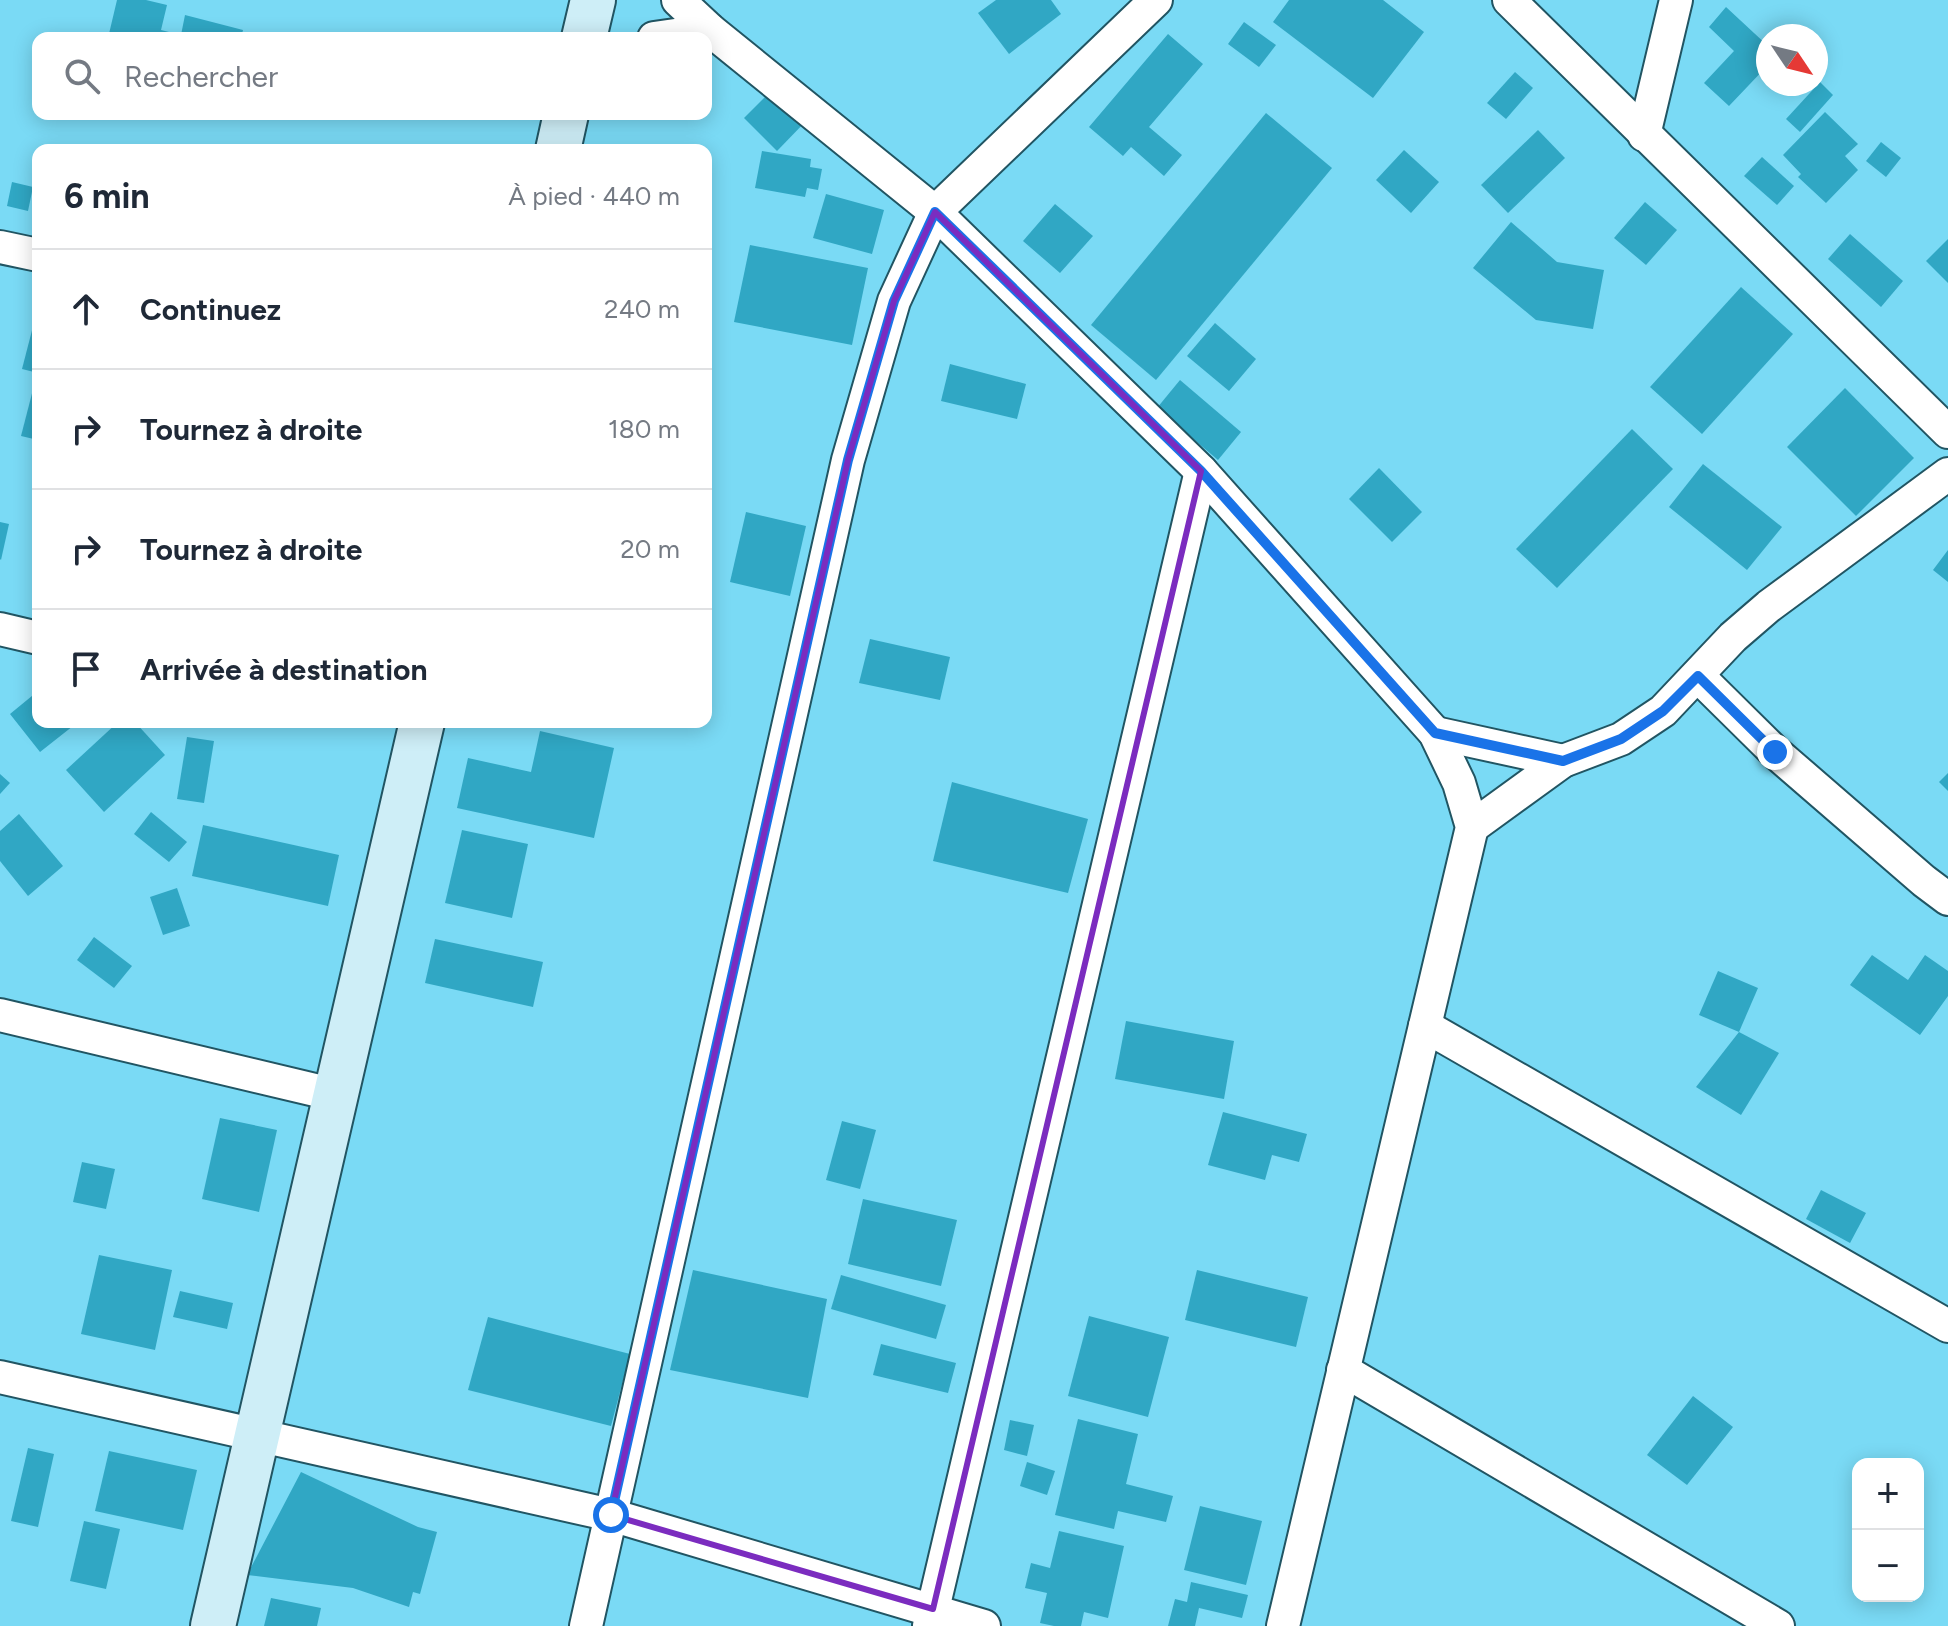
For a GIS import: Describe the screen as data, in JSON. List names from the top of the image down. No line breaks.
{"north":"bottom right","page":{"search":"Rechercher","heading":["6 min","À pied · 440 m"],"list":[["Continuez","240 m"],["Tournez à droite","180 m"],["Tournez à droite","20 m"],"Arrivée à destination"],"map_buttons":["+","−"]}}
